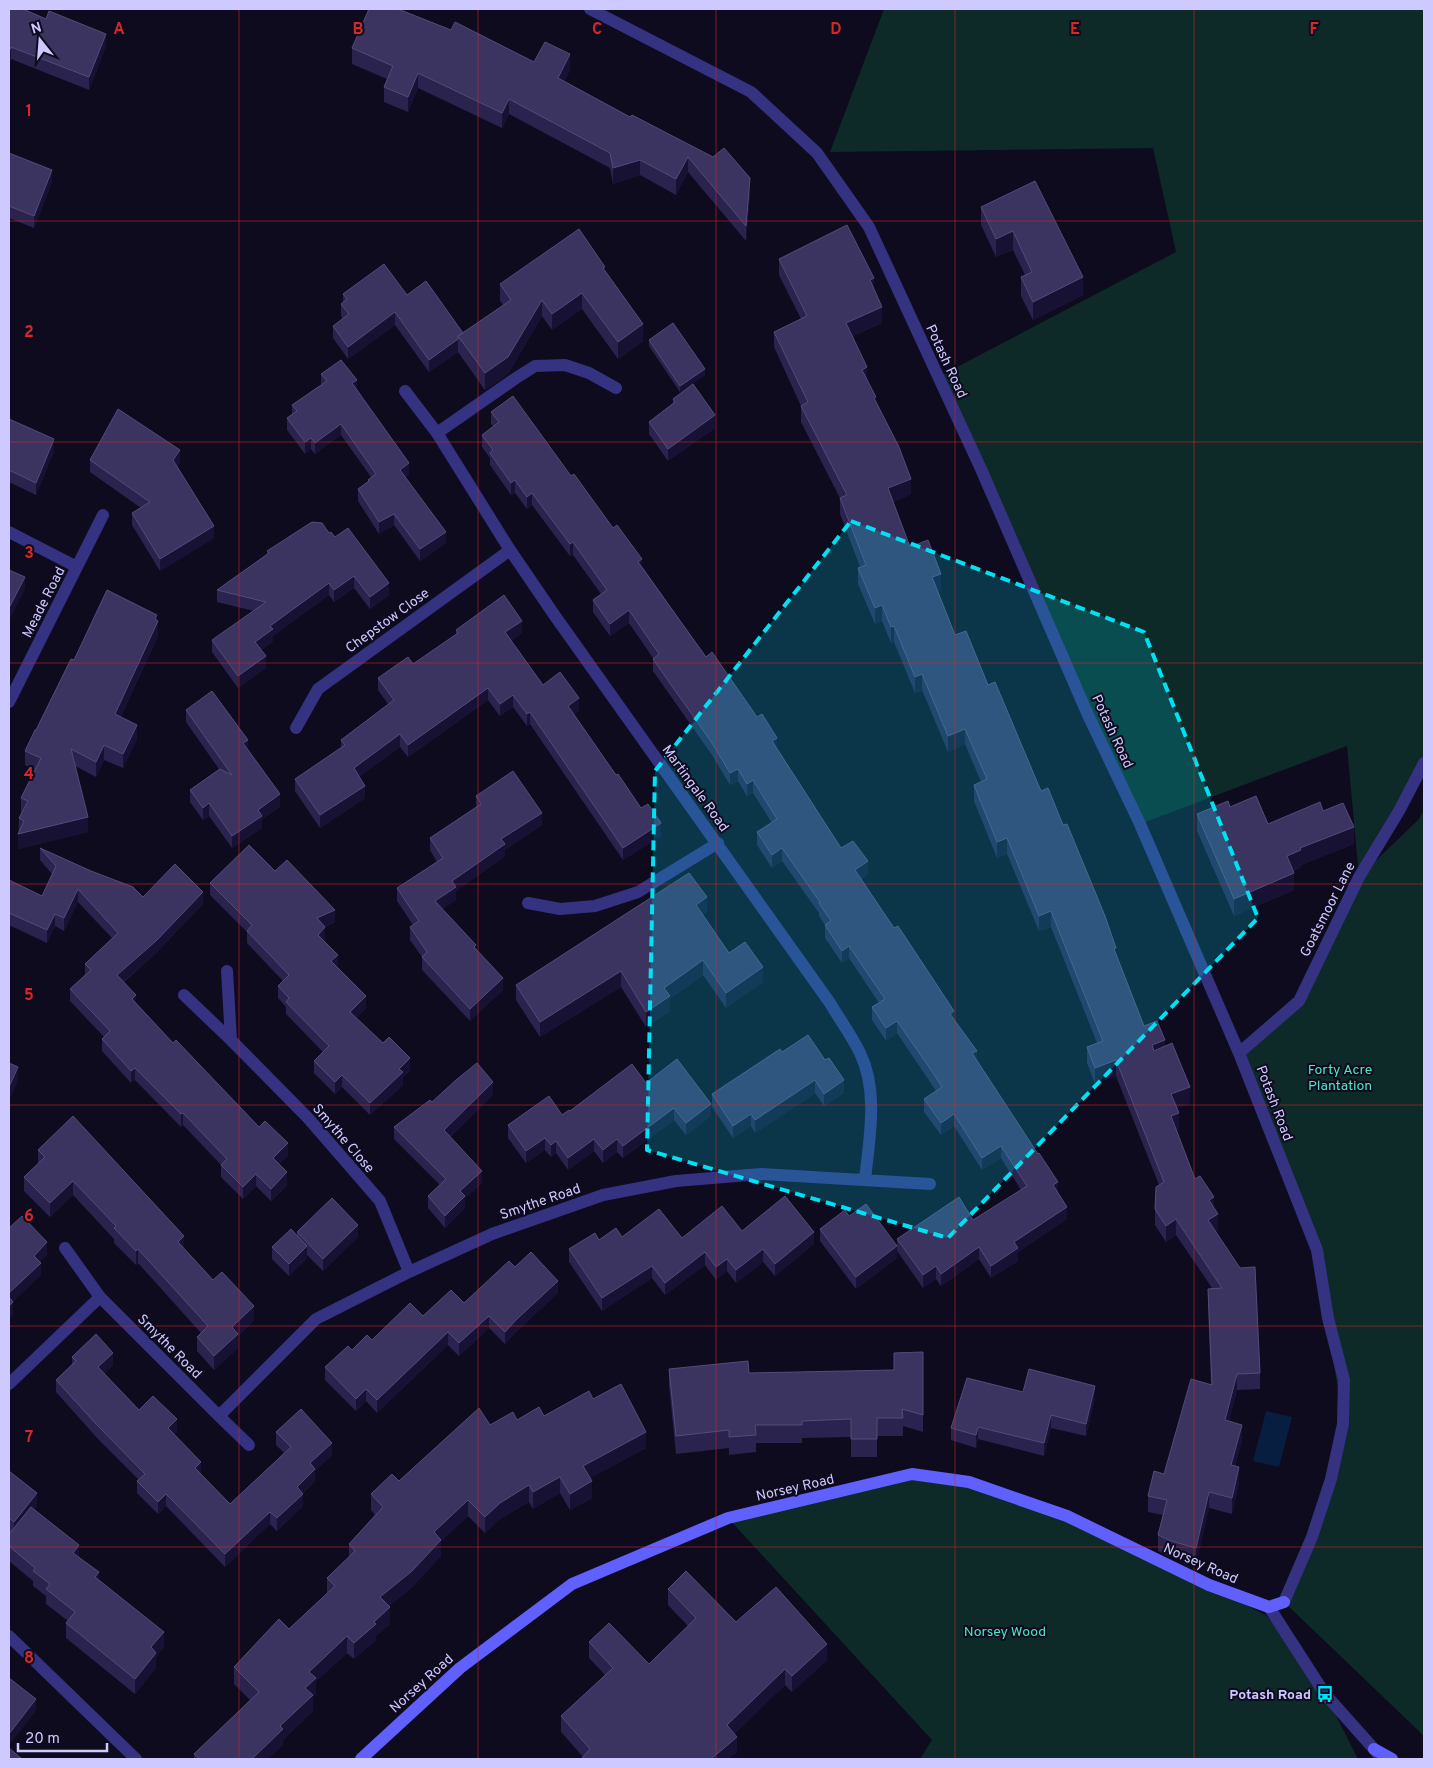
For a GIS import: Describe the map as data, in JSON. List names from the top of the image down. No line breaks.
{"streets":{"street":["Potash Road","Meade Road","Chepstow Close","Martingale Road","Goatsmoor Lane","Smythe Close","Smythe Road","Norsey Road"]},"crossings":[["Potash Road","Goatsmoor Lane"],["Potash Road","Norsey Road"],["Chepstow Close","Martingale Road"],["Martingale Road","Smythe Road"],["Smythe Close","Smythe Road"]],"parks":["Forty Acre Plantation","Norsey Wood"],"places":{"bus stop":["Potash Road"]},"scale_bar":"20 m","north":"top","grid":{"columns":["A","B","C","D","E","F"],"rows":["1","2","3","4","5","6","7","8"]}}
